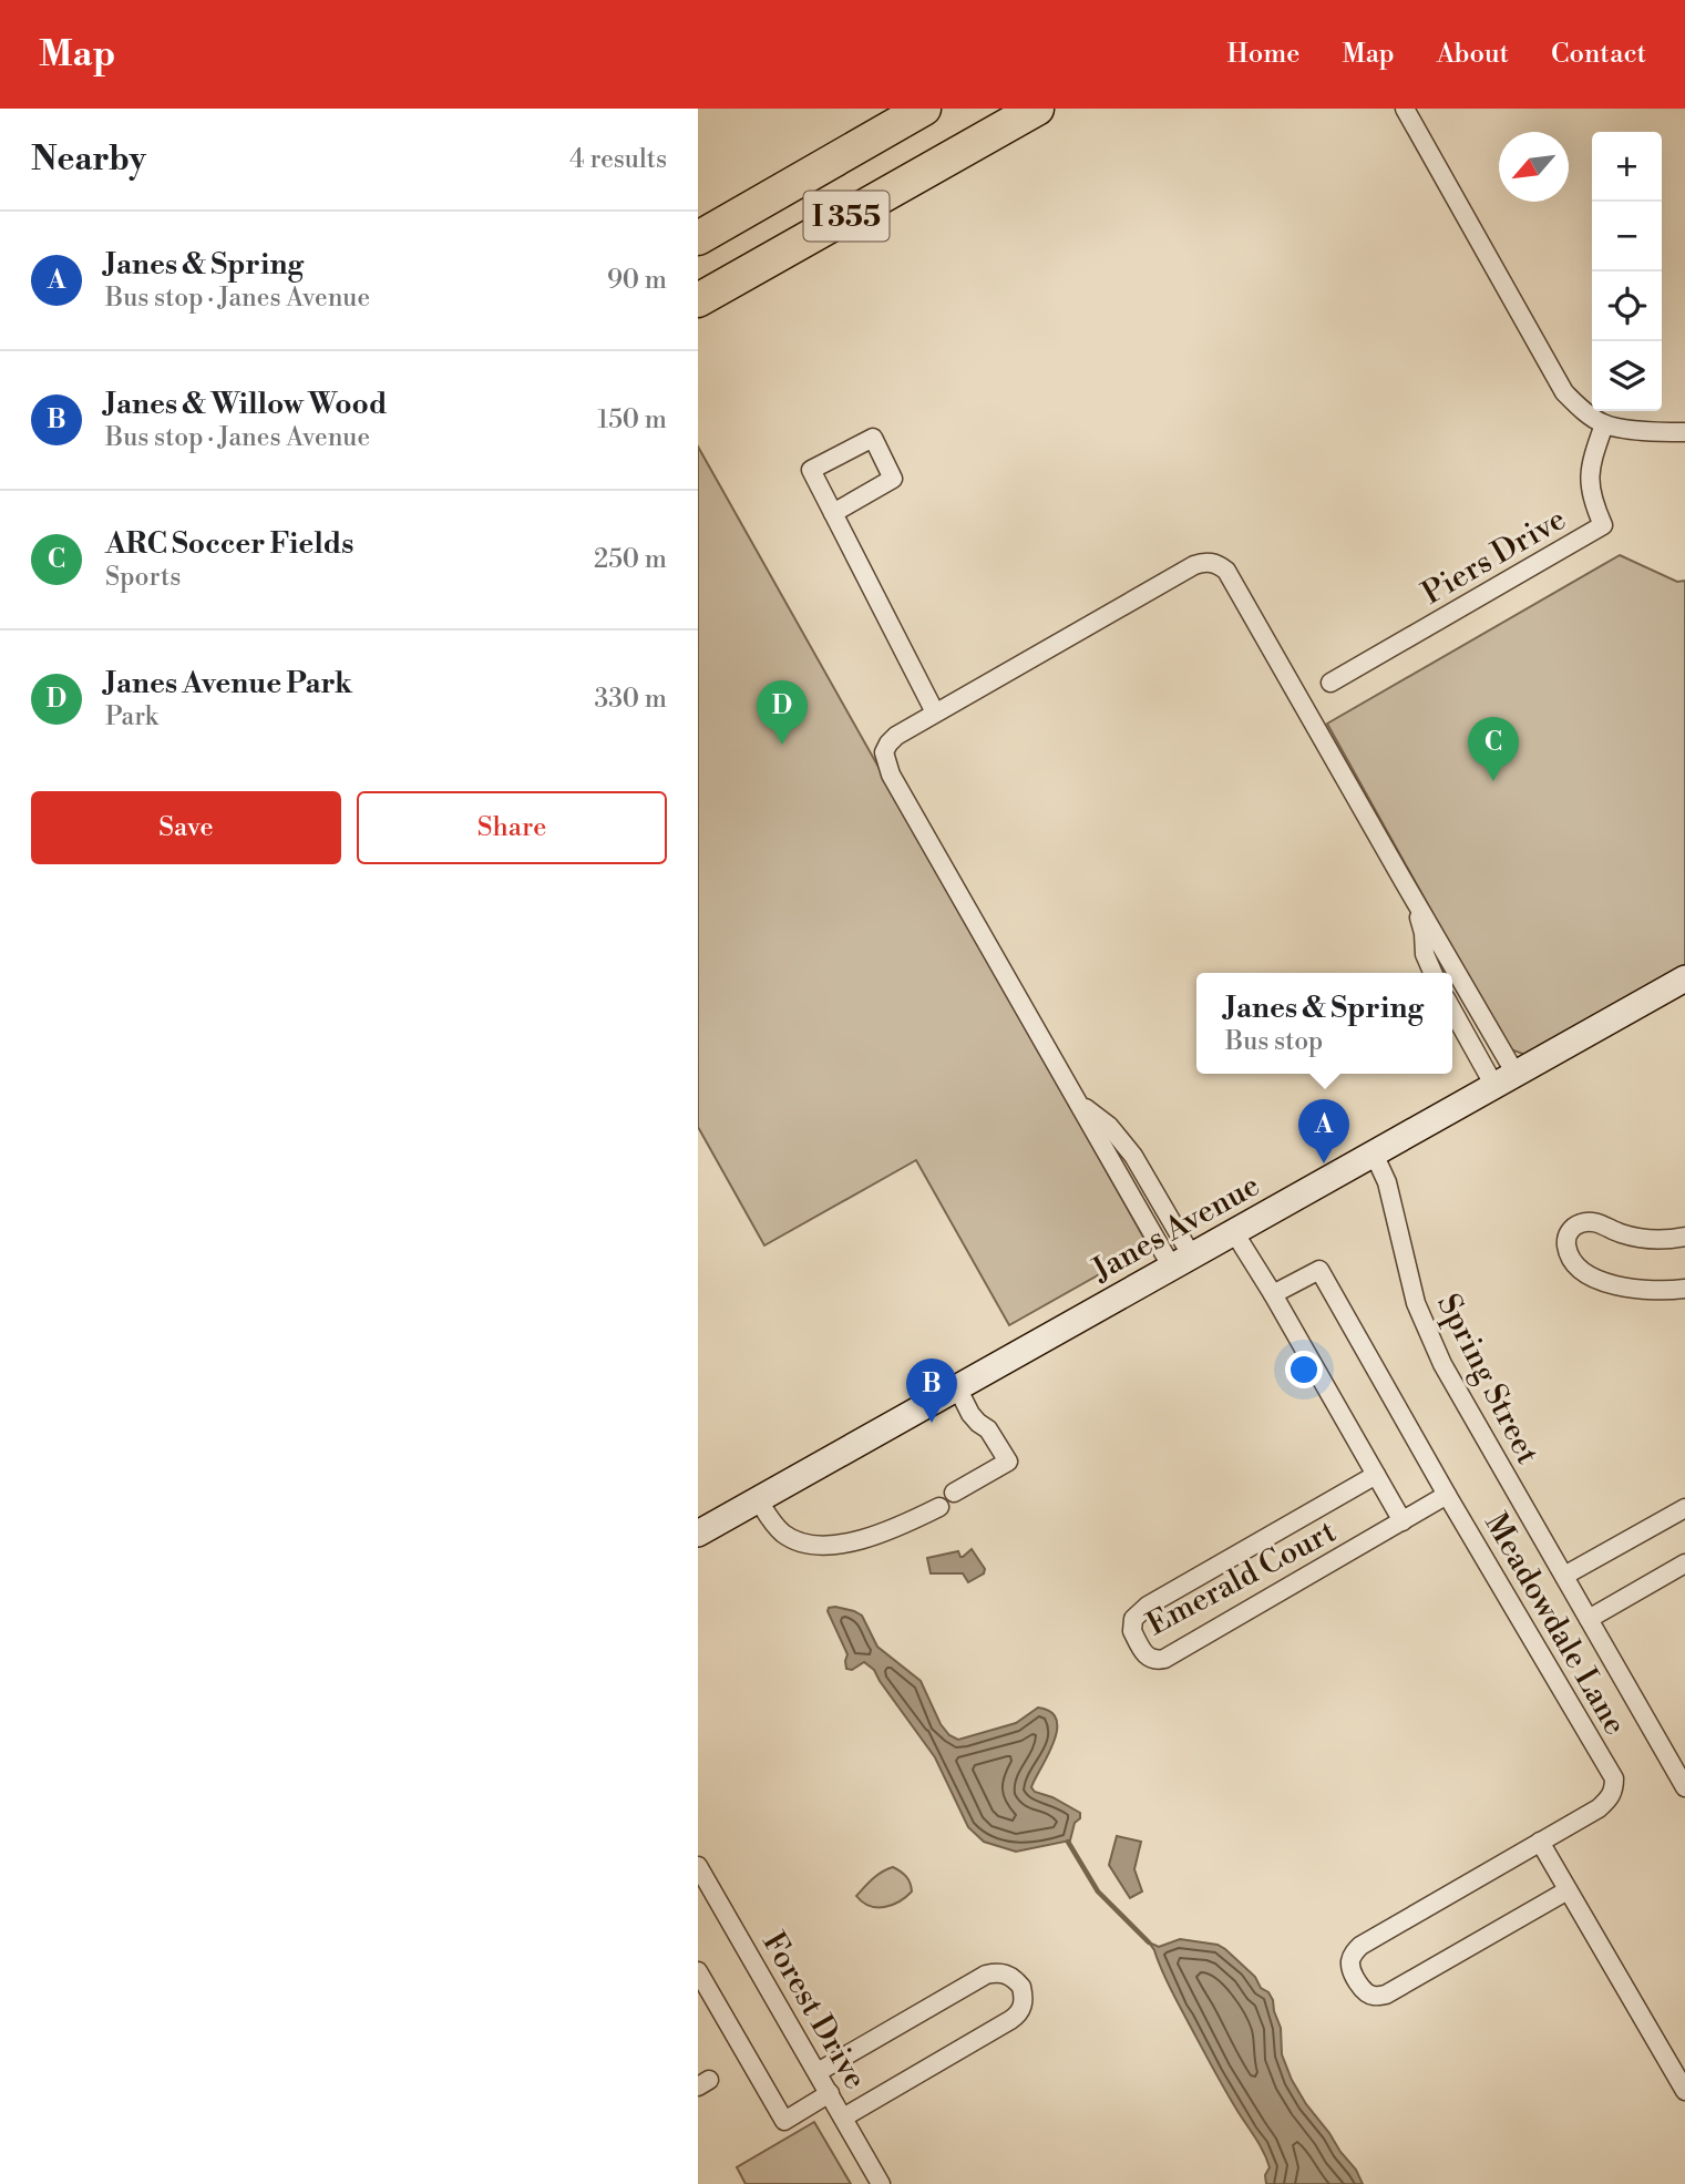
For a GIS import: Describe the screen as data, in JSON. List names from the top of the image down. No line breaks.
{"streets":{"highway":["I 355"],"street":["Piers Drive","Janes Avenue","Spring Street","Emerald Court","Meadowdale Lane","Forest Drive"]},"crossings":[["Janes Avenue","Spring Street"],["Emerald Court","Meadowdale Lane"]],"north":"bottom left","page":{"header":"Map","nav":["Home","Map","About","Contact"],"heading":["Nearby","4 results"],"map_buttons":["+","−"],"list":[{"mark":"A","name":"Janes & Spring","note":"Bus stop · Janes Avenue","value":"90 m"},{"mark":"B","name":"Janes & Willow Wood","note":"Bus stop · Janes Avenue","value":"150 m"},{"mark":"C","name":"ARC Soccer Fields","note":"Sports","value":"250 m"},{"mark":"D","name":"Janes Avenue Park","note":"Park","value":"330 m"}],"pins":["D","C","A","B"],"buttons":["Save","Share"],"popup":["Janes & Spring","Bus stop"]}}
